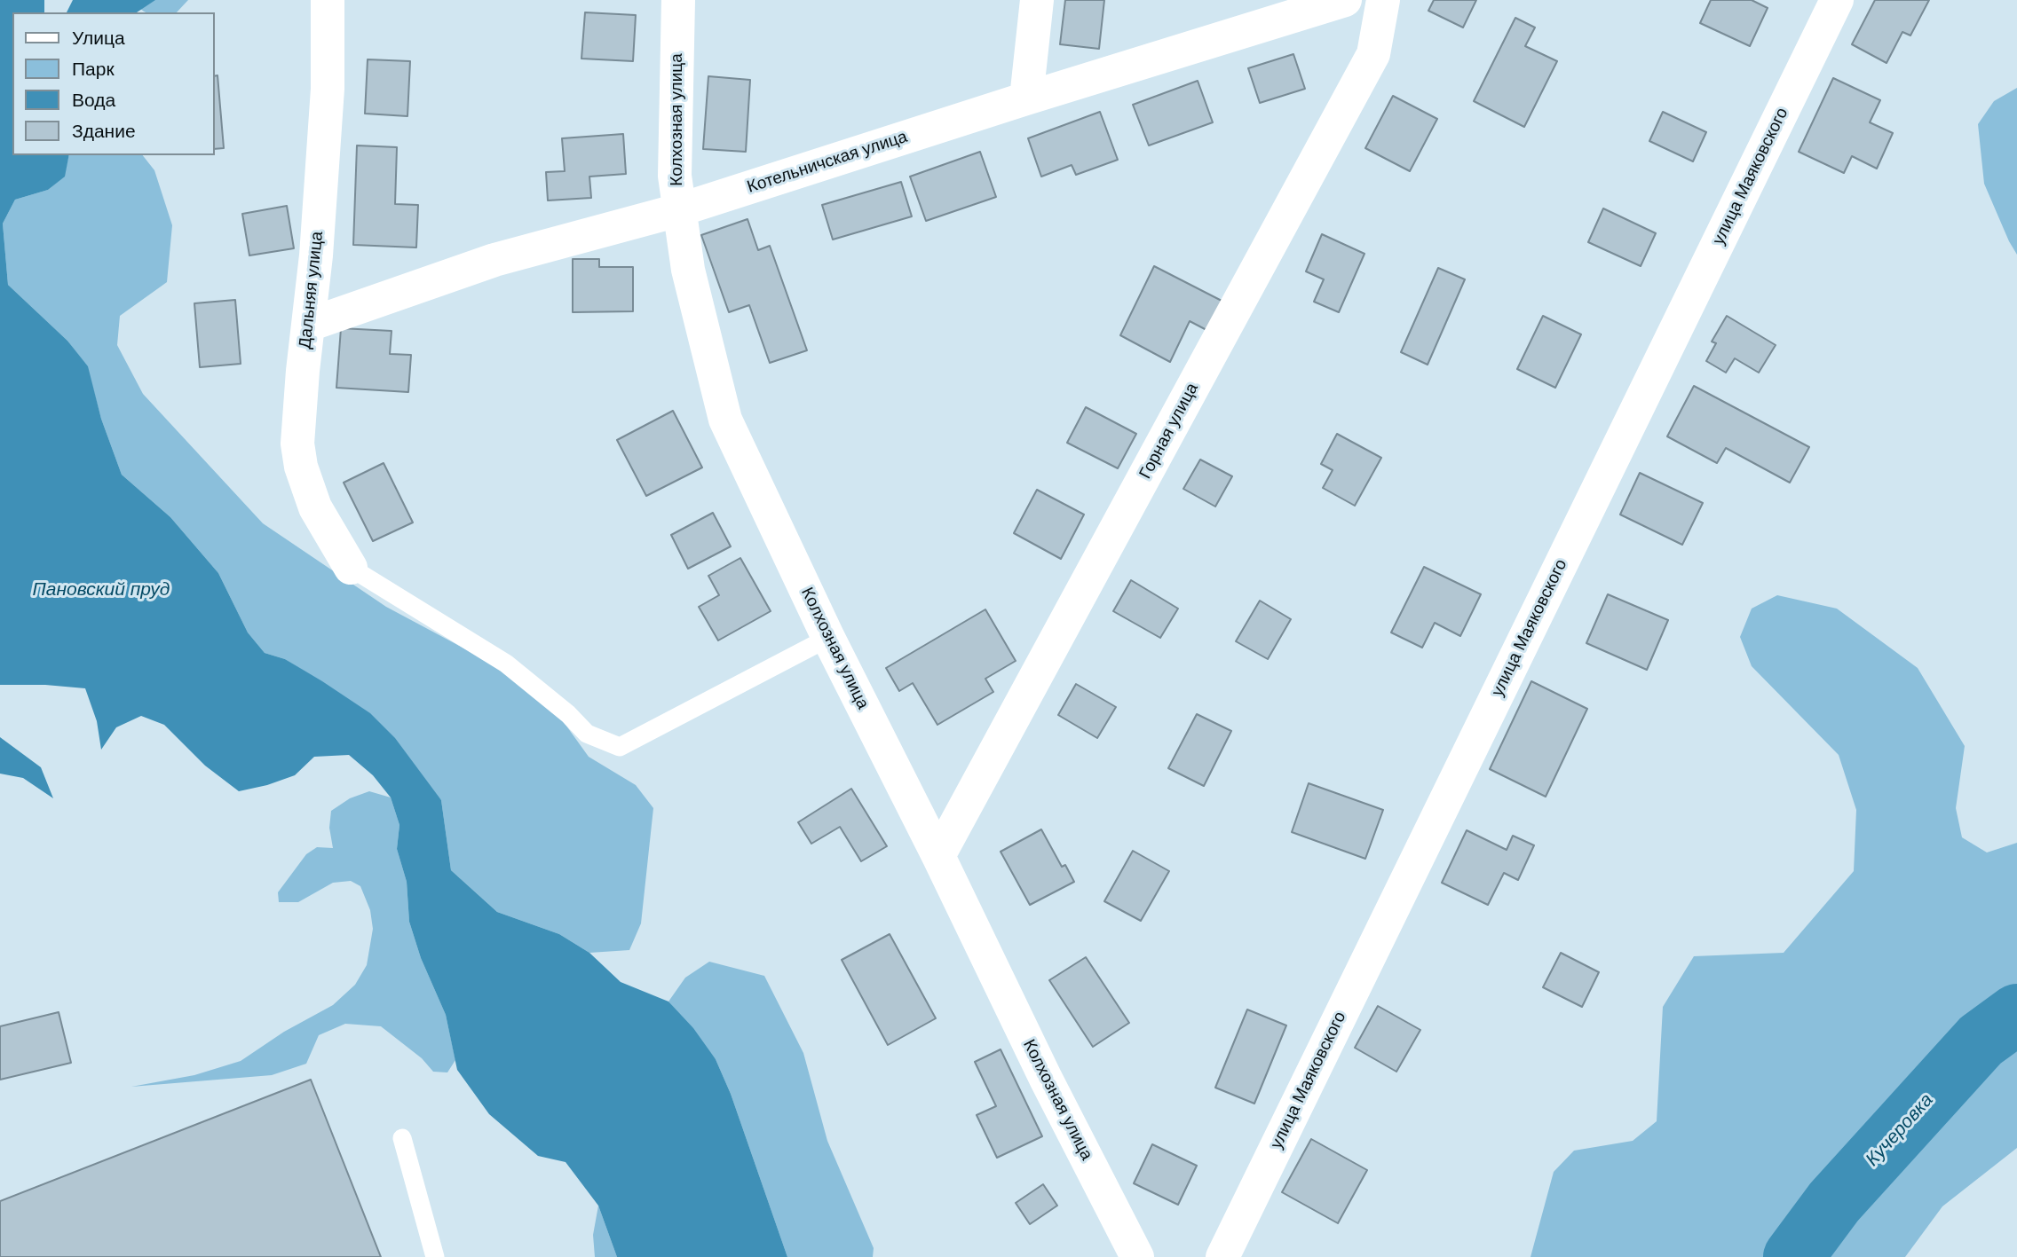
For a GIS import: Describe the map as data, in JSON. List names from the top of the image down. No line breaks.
{"streets":{"street":["Колхозная улица","Котельничская улица","улица Маяковского","Дальняя улица","Горная улица"]},"crossings":[["Колхозная улица","Котельничская улица"],["Колхозная улица","Горная улица"],["Котельничская улица","Дальняя улица"]],"water":["Пановский пруд","Кучеровка"],"legend":["Улица","Парк","Вода","Здание"]}
